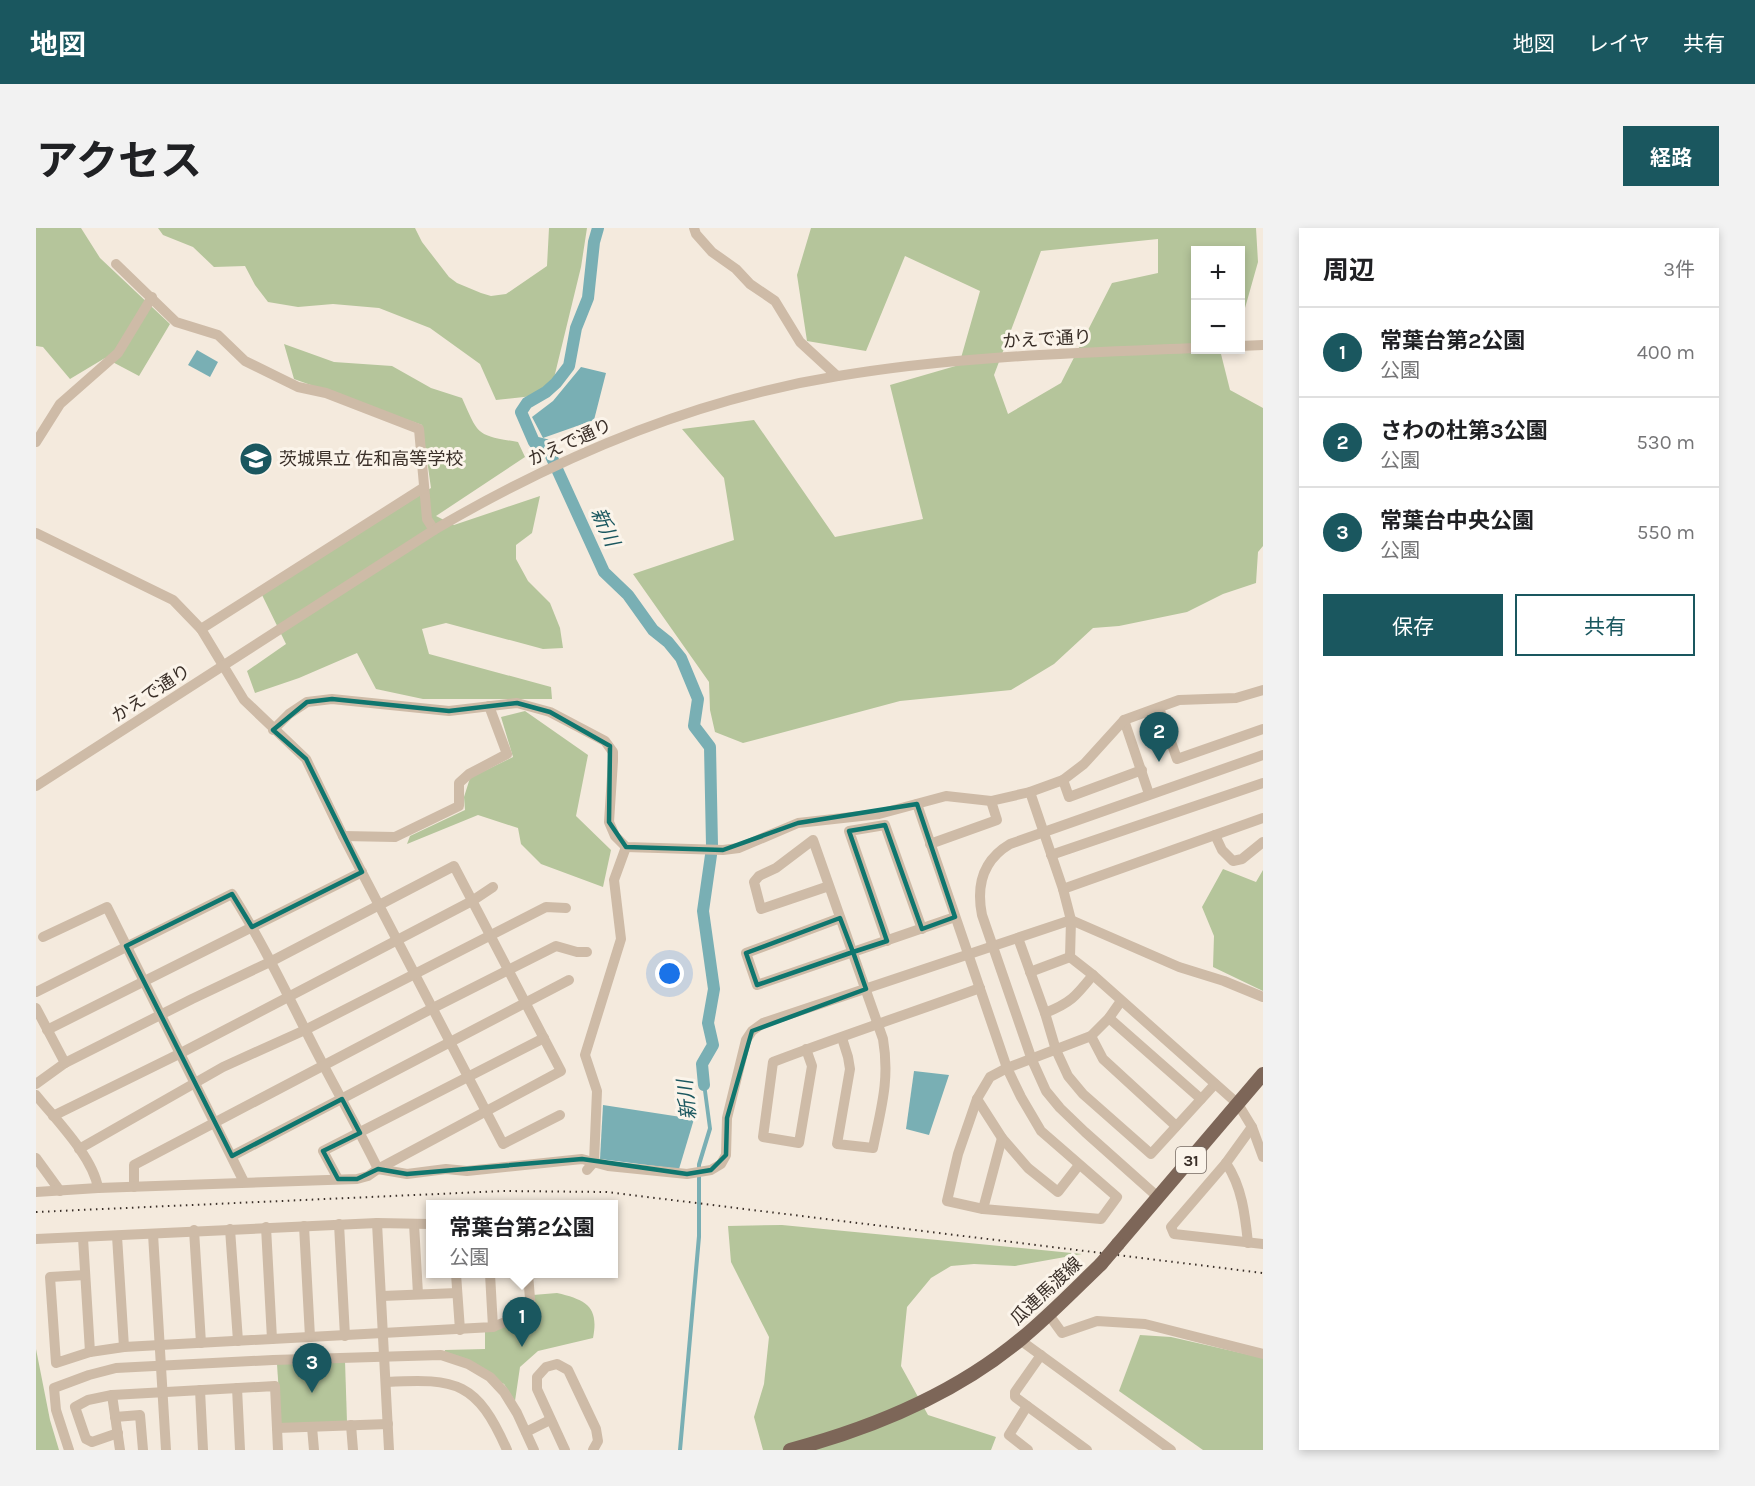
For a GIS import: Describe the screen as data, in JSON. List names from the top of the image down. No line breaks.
{"streets":{"main road":["31","瓜連馬渡線"],"street":["かえで通り"]},"water":["新川"],"places":{"school or university":["茨城県立 佐和高等学校"]},"page":{"header":"地図","nav":["地図","レイヤ","共有"],"title":"アクセス","buttons":["経路",["保存","共有"]],"heading":["周辺","3件"],"map_buttons":["+","−"],"list":[{"mark":"1","name":"常葉台第2公園","note":"公園","value":"400 m"},{"mark":"2","name":"さわの杜第3公園","note":"公園","value":"530 m"},{"mark":"3","name":"常葉台中央公園","note":"公園","value":"550 m"}],"pins":["2","1","3"],"popup":["常葉台第2公園","公園"]}}
